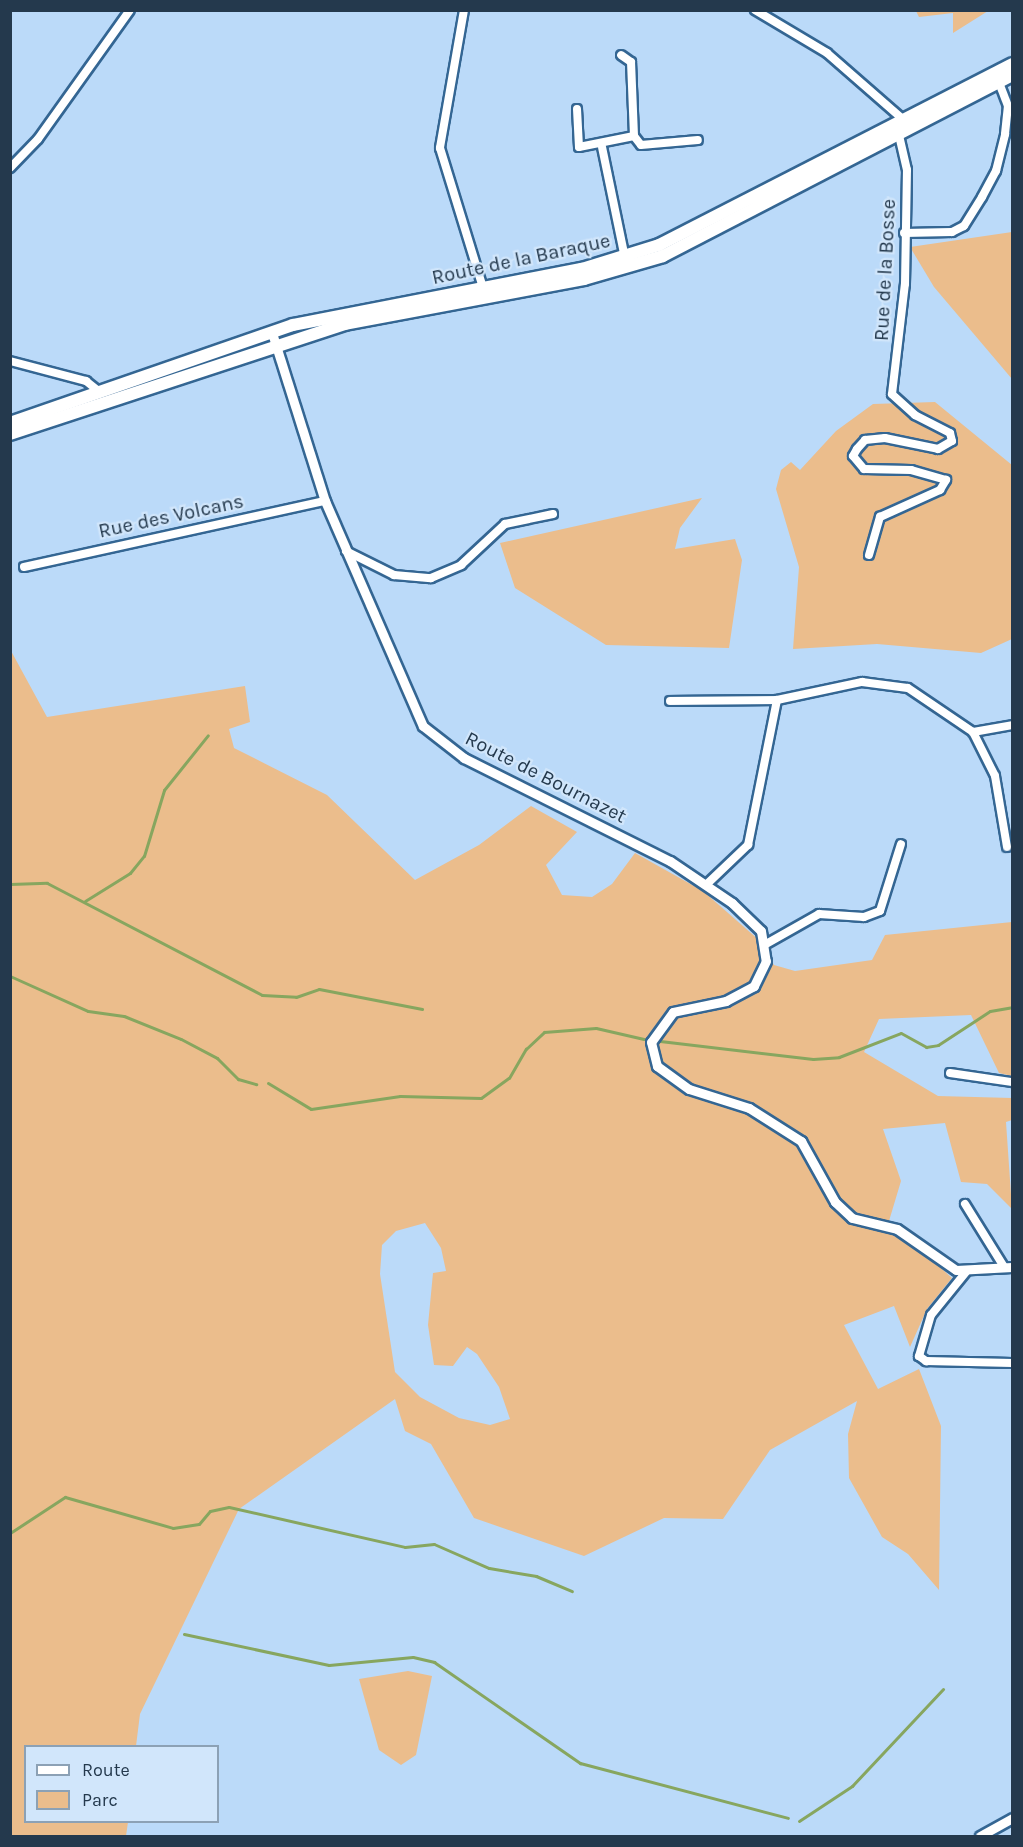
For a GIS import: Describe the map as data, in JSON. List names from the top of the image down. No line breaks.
{"streets":{"main road":["Route de la Baraque"],"street":["Rue de la Bosse","Rue des Volcans","Route de Bournazet"]},"crossings":[["Route de la Baraque","Rue de la Bosse"],["Route de la Baraque","Route de Bournazet"],["Rue des Volcans","Route de Bournazet"]],"legend":["Route","Parc"]}
